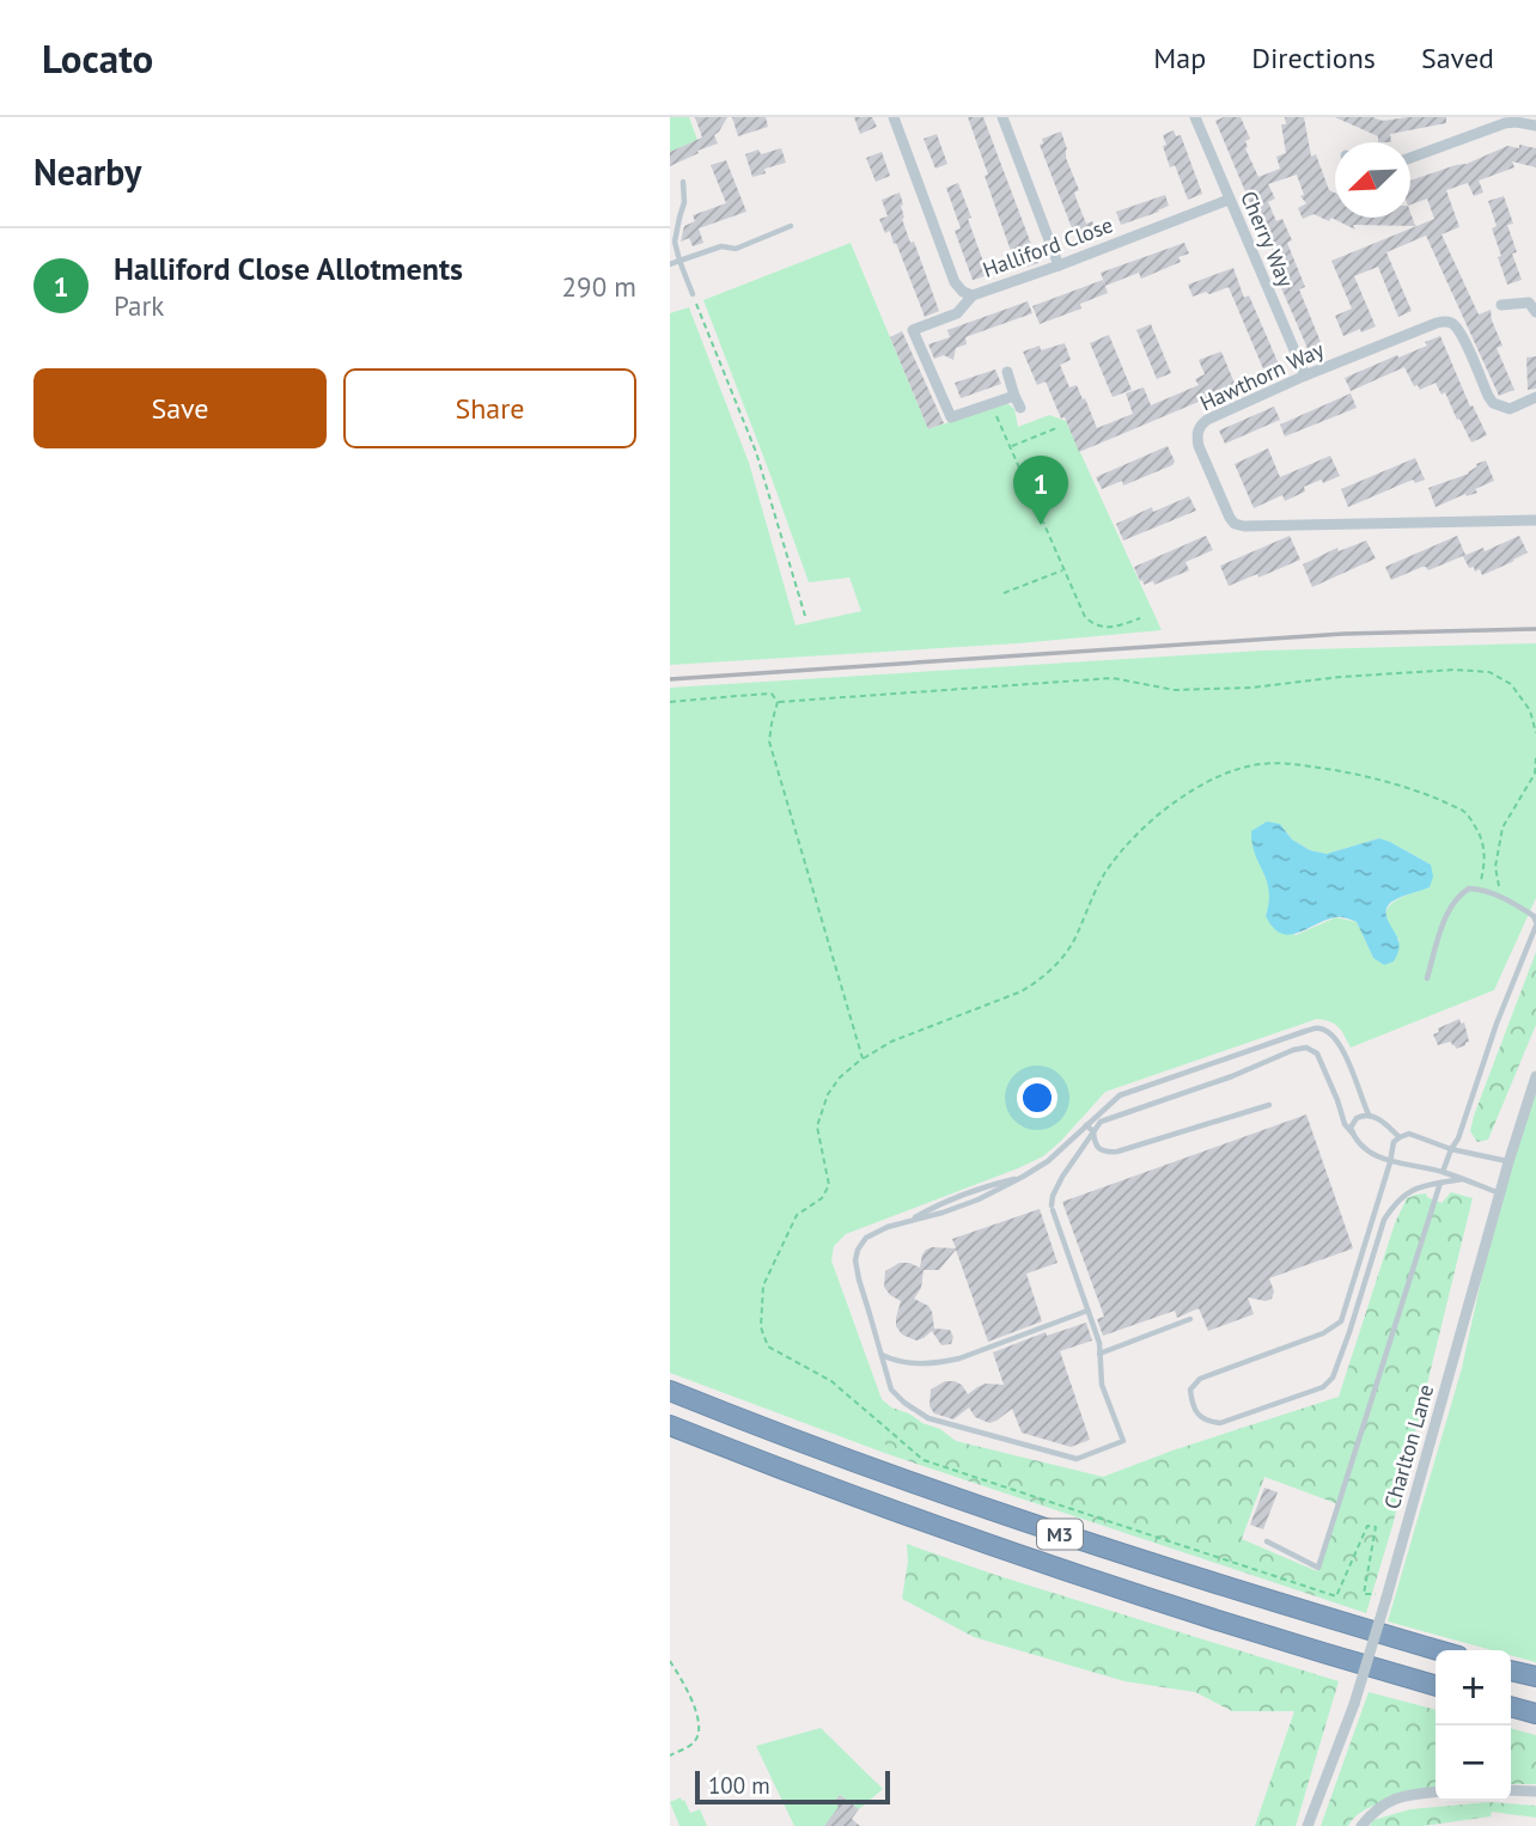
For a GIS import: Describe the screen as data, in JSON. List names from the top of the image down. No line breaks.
{"streets":{"highway":["M3"],"street":["Cherry Way","Halliford Close","Hawthorn Way","Charlton Lane"]},"crossings":[["Cherry Way","Halliford Close"],["Cherry Way","Hawthorn Way"]],"scale_bar":"100 m","north":"bottom left","page":{"header":"Locato","nav":["Map","Directions","Saved"],"heading":"Nearby","list":[{"mark":"1","name":"Halliford Close Allotments","note":"Park","value":"290 m"}],"buttons":["Save","Share"],"pins":"1","map_buttons":["+","−"],"scale":"100 m"}}
